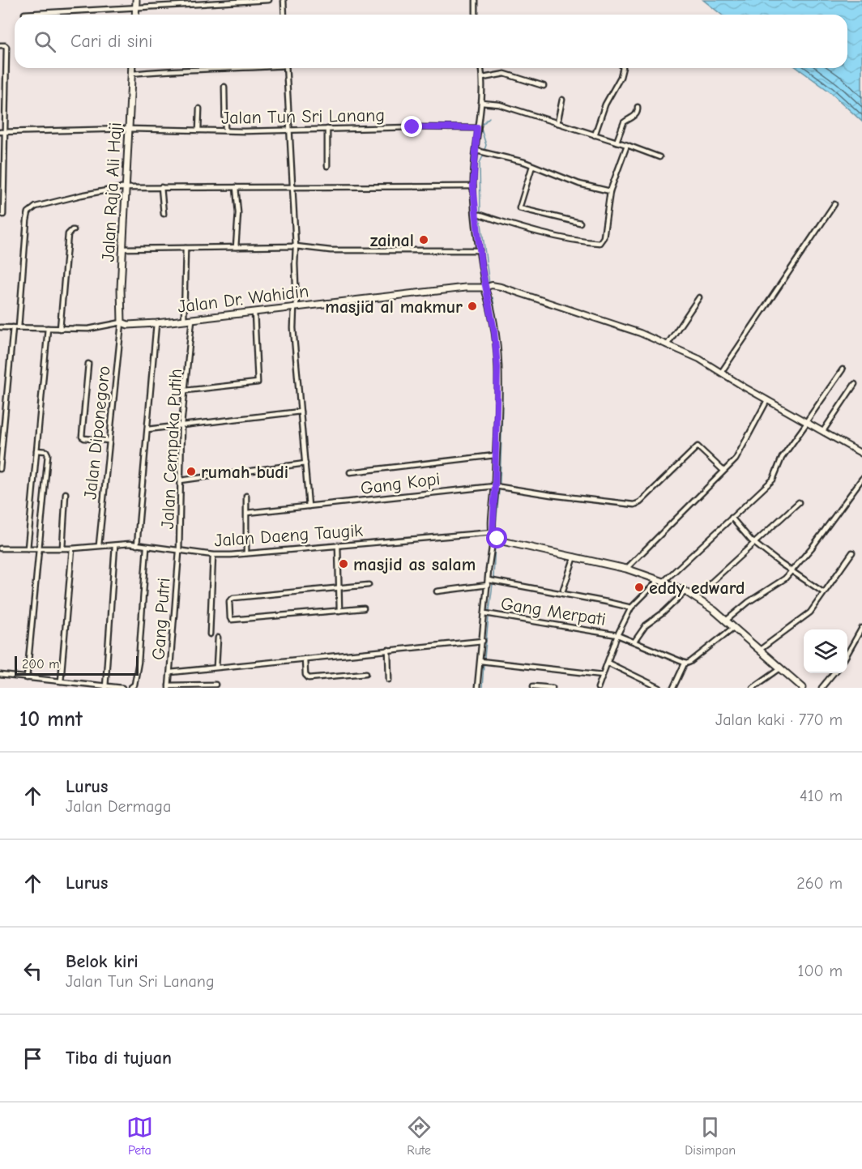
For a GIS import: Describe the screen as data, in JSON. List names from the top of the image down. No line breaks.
{"streets":{"main road":["Jalan Raja Ali Haji","Jalan Dr. Wahidin"],"street":["Jalan Tun Sri Lanang","Jalan Diponegoro","Jalan Cempaka Putih","Gang Kopi","Jalan Daeng Taugik","Gang Merpati","Gang Putri"]},"crossings":[["Jalan Tun Sri Lanang","Jalan Raja Ali Haji"],["Jalan Raja Ali Haji","Jalan Dr. Wahidin"],["Jalan Raja Ali Haji","Jalan Diponegoro"],["Jalan Dr. Wahidin","Jalan Diponegoro"],["Jalan Dr. Wahidin","Jalan Cempaka Putih"],["Jalan Diponegoro","Jalan Daeng Taugik"],["Jalan Cempaka Putih","Jalan Daeng Taugik"],["Jalan Cempaka Putih","Gang Putri"],["Jalan Daeng Taugik","Gang Putri"]],"places":["zainal","masjid al makmur","rumah budi","masjid as salam","eddy edward"],"scale_bar":"200 m","page":{"search":"Cari di sini","scale":"200 m","heading":["10 mnt","Jalan kaki · 770 m"],"list":[["Lurus","Jalan Dermaga","410 m"],["Lurus","260 m"],["Belok kiri","Jalan Tun Sri Lanang","100 m"],"Tiba di tujuan"],"nav":["Peta","Rute","Disimpan"]}}
